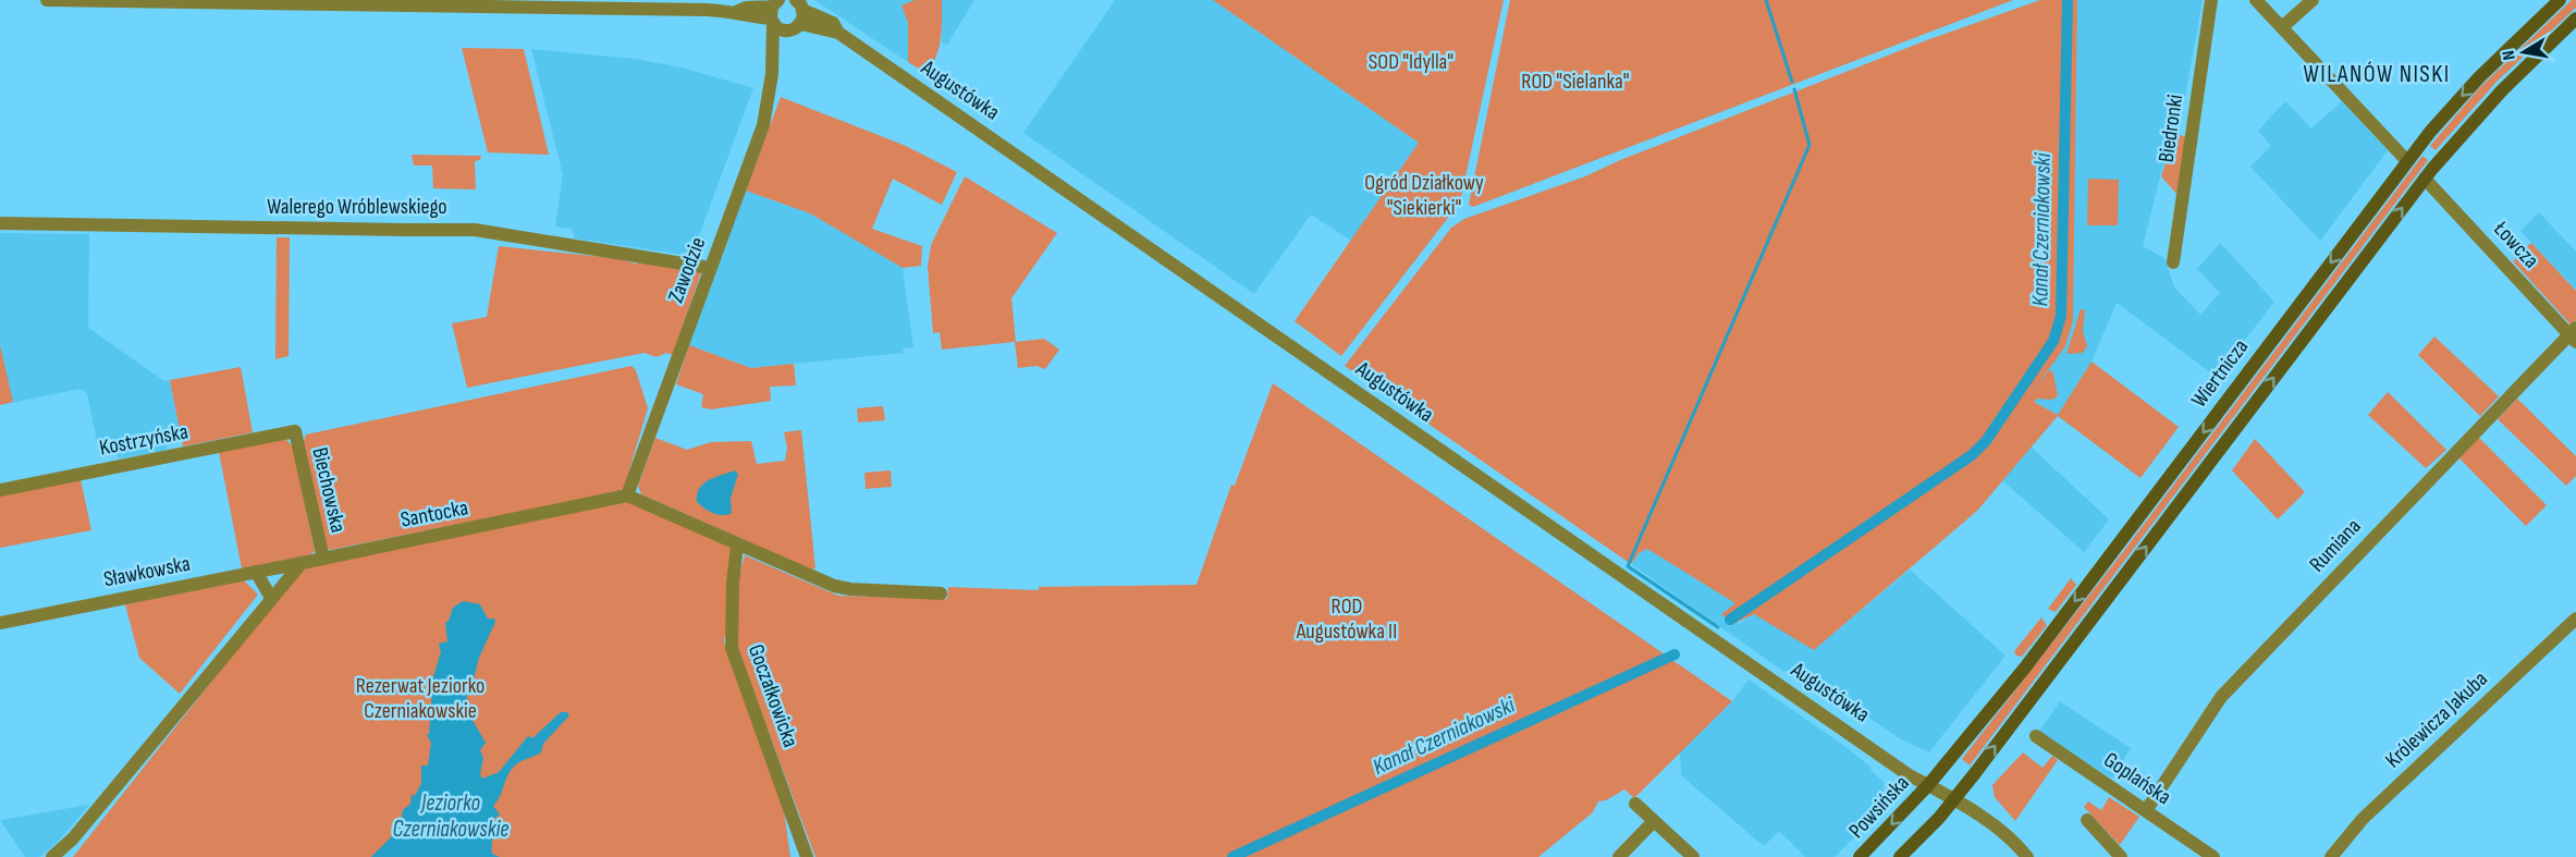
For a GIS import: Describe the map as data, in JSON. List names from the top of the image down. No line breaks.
{"streets":{"main road":["Wiertnicza","Powsińska"],"street":["Augustówka","Biedronki","Walerego Wróblewskiego","Łowcza","Zawodzie","Kostrzyńska","Biechowska","Santocka","Rumiana","Sławkowska","Goczałkowicka","Królewicza Jakuba","Goplańska"]},"crossings":[["Augustówka","Wiertnicza"],["Augustówka","Powsińska"],["Walerego Wróblewskiego","Zawodzie"],["Łowcza","Rumiana"],["Zawodzie","Santocka"],["Wiertnicza","Powsińska"],["Kostrzyńska","Biechowska"],["Biechowska","Santocka"],["Santocka","Sławkowska"],["Rumiana","Goplańska"]],"districts":["WILANÓW NISKI"],"water":["Kanał Czerniakowski","Jeziorko Czerniakowskie"],"parks":["SOD \"Idylla\"","ROD \"Sielanka\"","Ogród Działkowy \"Siekierki\"","ROD Augustówka II","Rezerwat Jeziorko Czerniakowskie"],"north":"left"}
